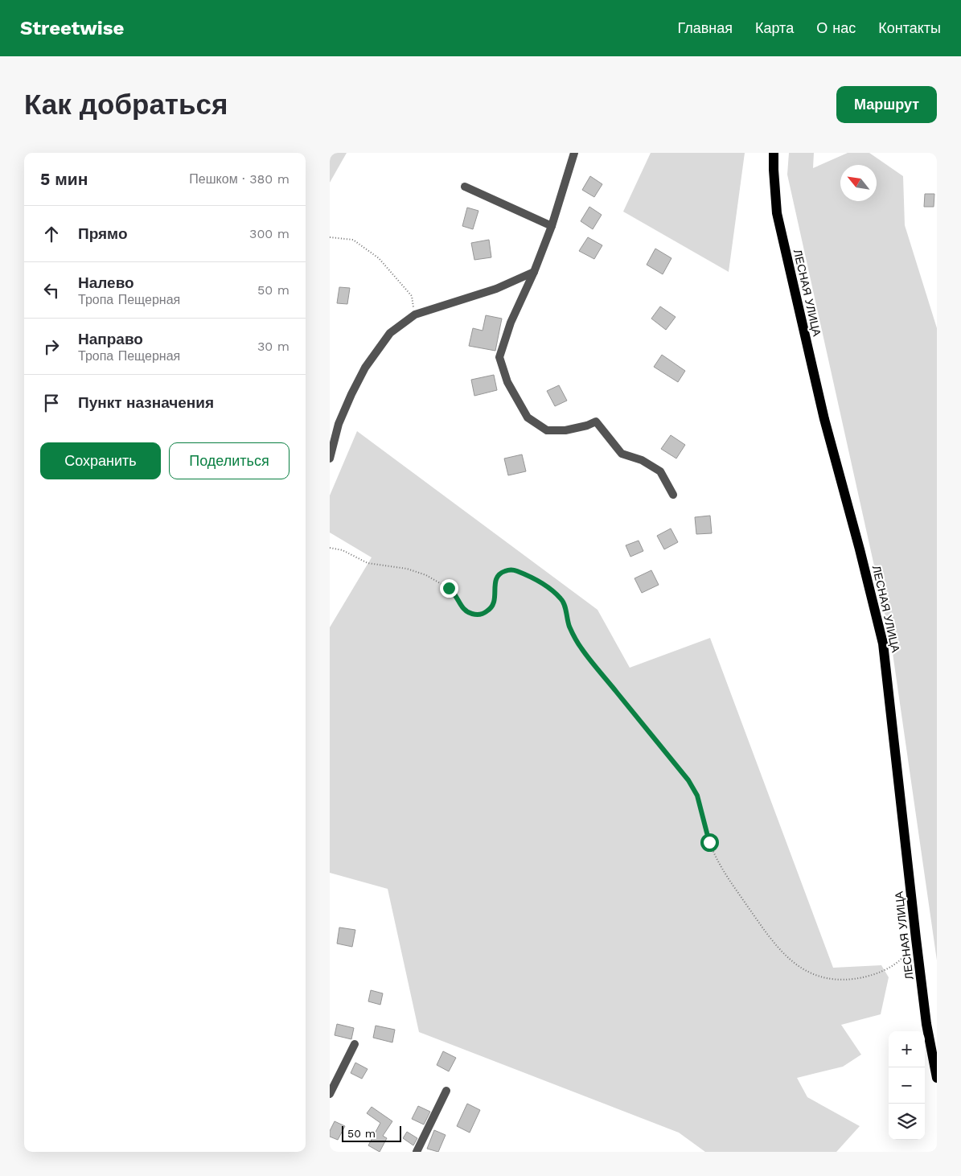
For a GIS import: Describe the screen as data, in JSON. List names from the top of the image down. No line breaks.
{"streets":{"main road":["ЛЕСНАЯ УЛИЦА"]},"scale_bar":"50 m","north":"top left","page":{"header":"Streetwise","nav":["Главная","Карта","О нас","Контакты"],"buttons":["Маршрут",["Сохранить","Поделиться"]],"title":"Как добраться","heading":["5 мин","Пешком · 380 m"],"list":[["Прямо","300 m"],["Налево","Тропа Пещерная","50 m"],["Направо","Тропа Пещерная","30 m"],"Пункт назначения"],"map_buttons":["+","−"],"scale":"50 m"}}
